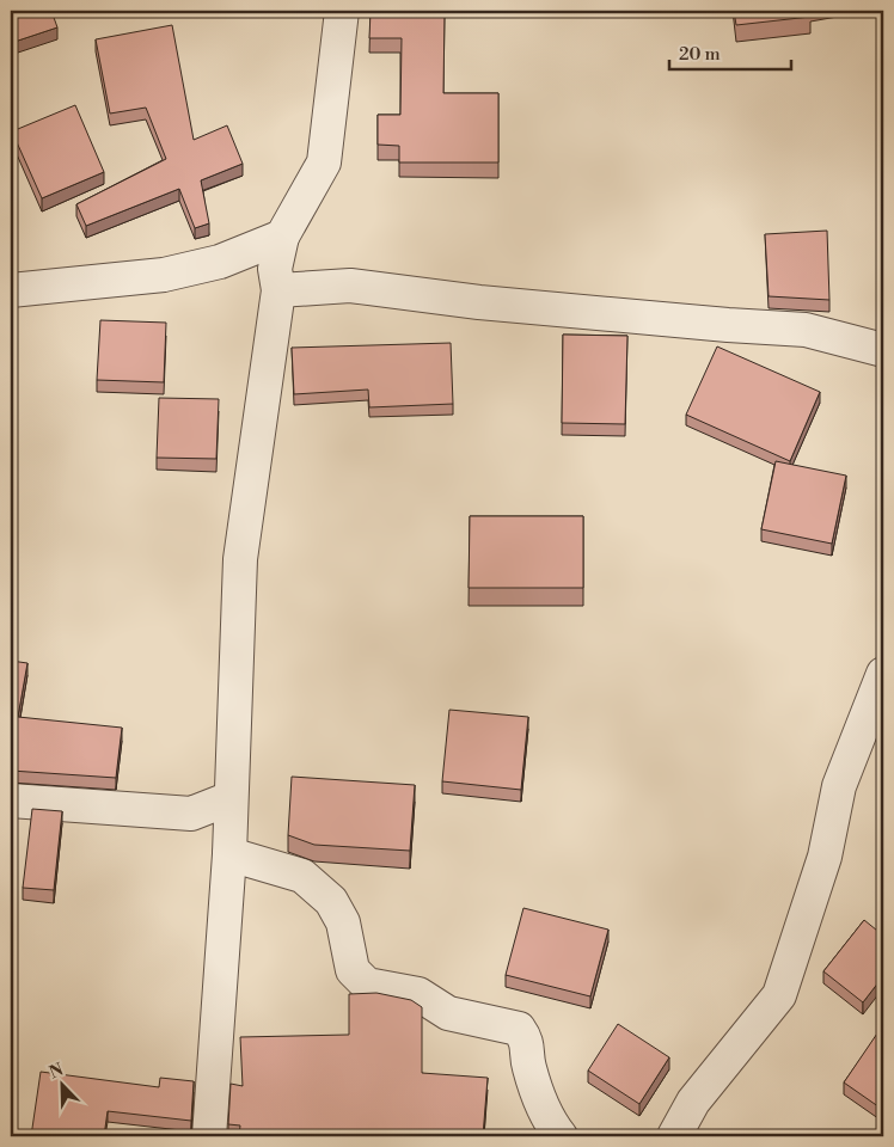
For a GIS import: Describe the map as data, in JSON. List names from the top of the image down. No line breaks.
{"scale_bar":"20 m","north":"top left"}
